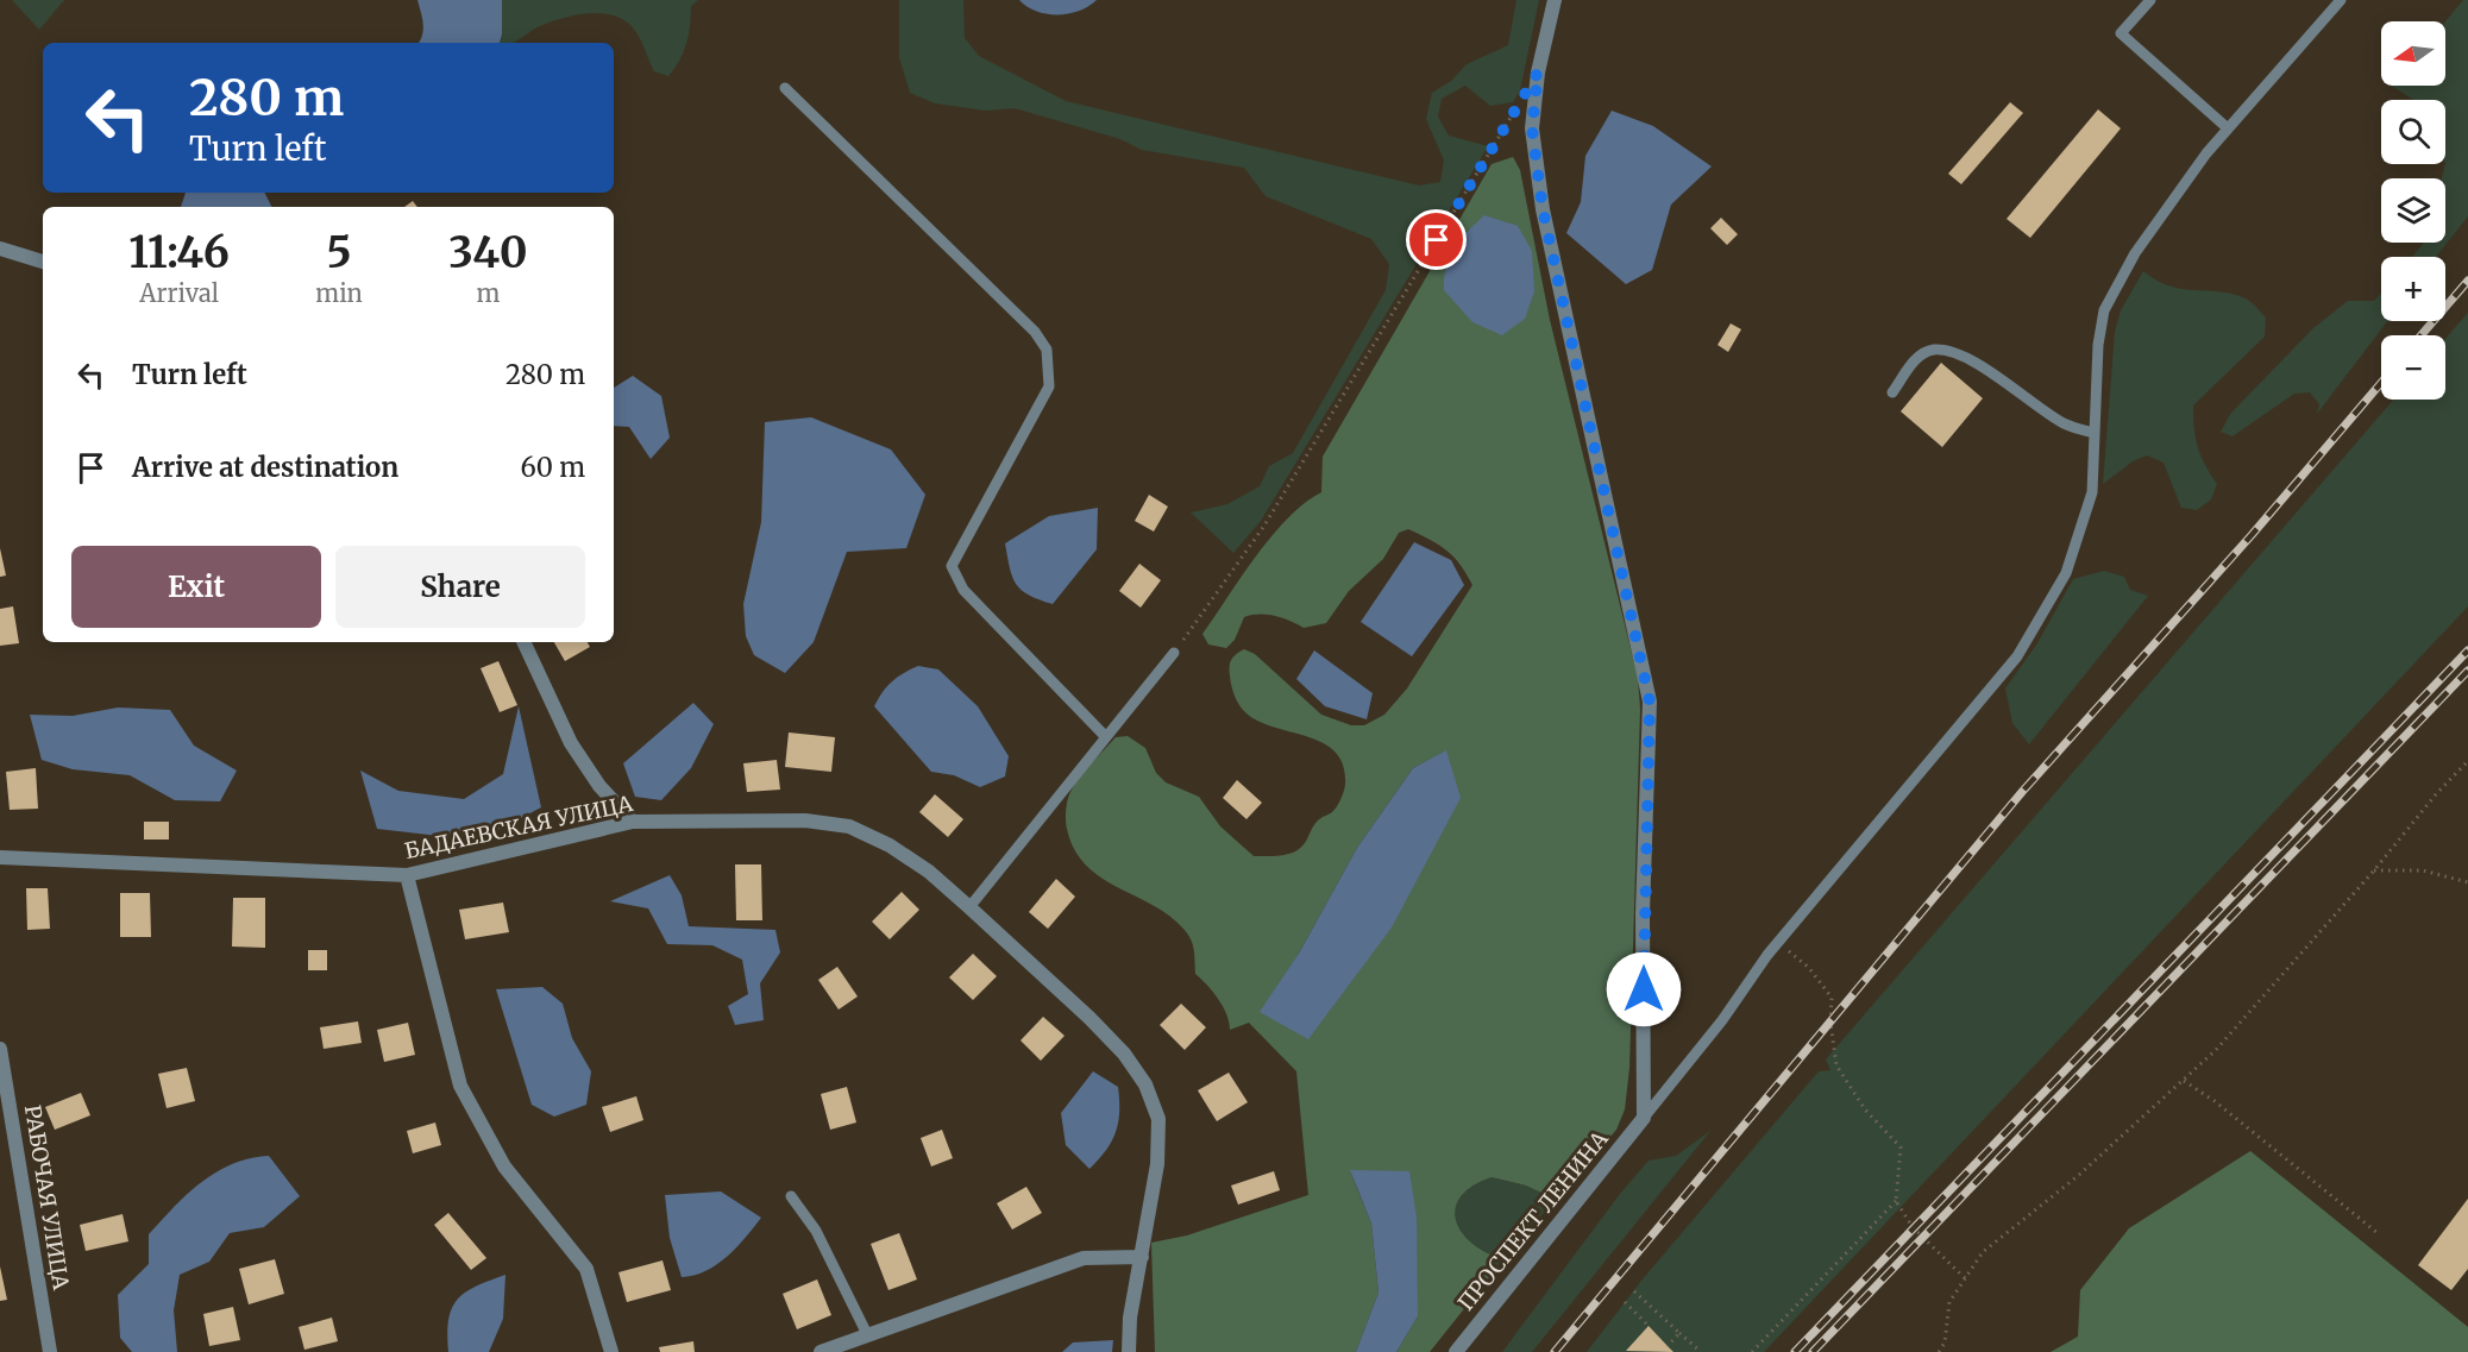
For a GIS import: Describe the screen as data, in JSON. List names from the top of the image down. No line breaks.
{"streets":{"street":["БАДАЕВСКАЯ УЛИЦА","РАБОЧАЯ УЛИЦА","ПРОСПЕКТ ЛЕНИНА"]},"north":"left","page":{"map_buttons":["+","−"],"turn":["280 m","Turn left"],"eta":["11:46","Arrival","5","min","340","m"],"list":[{"name":"Turn left","value":"280 m"},{"name":"Arrive at destination","value":"60 m"}],"buttons":["Exit","Share"]}}
